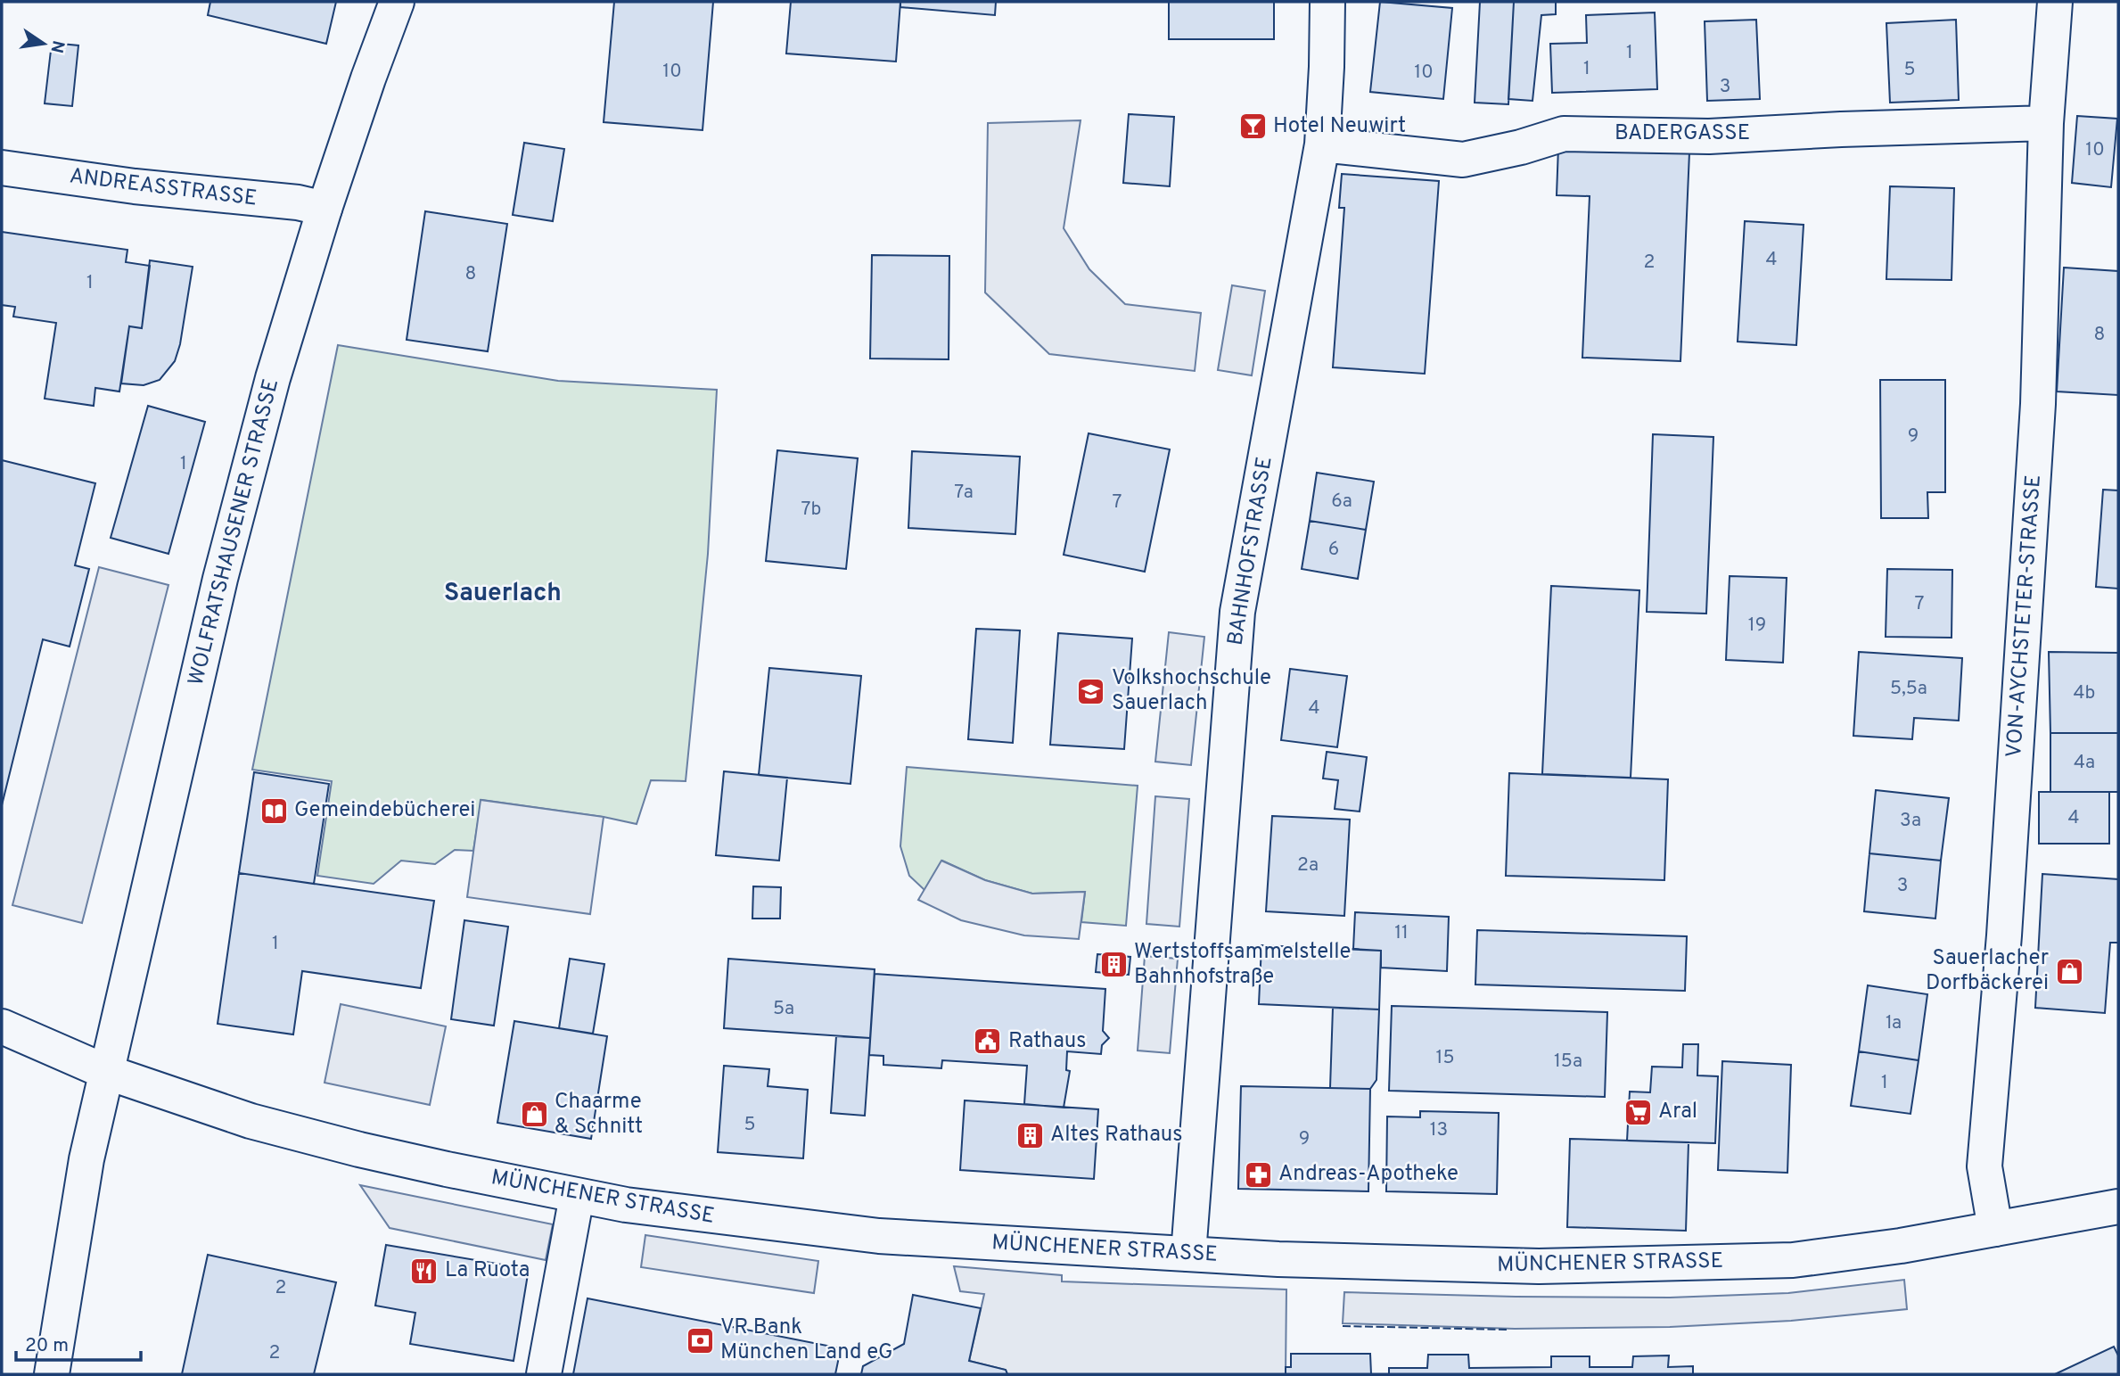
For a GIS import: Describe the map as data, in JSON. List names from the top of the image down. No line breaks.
{"streets":{"street":["BADERGASSE","ANDREASSTRASSE","WOLFRATSHAUSENER STRASSE","BAHNHOFSTRASSE","VON-AYCHSTETER-STRASSE","MÜNCHENER STRASSE"]},"crossings":[["BADERGASSE","BAHNHOFSTRASSE"],["BADERGASSE","VON-AYCHSTETER-STRASSE"],["ANDREASSTRASSE","WOLFRATSHAUSENER STRASSE"],["WOLFRATSHAUSENER STRASSE","MÜNCHENER STRASSE"],["BAHNHOFSTRASSE","MÜNCHENER STRASSE"],["VON-AYCHSTETER-STRASSE","MÜNCHENER STRASSE"]],"districts":["Sauerlach"],"places":{"bar":["Hotel Neuwirt"],"school or university":["Volkshochschule Sauerlach"],"library":["Gemeindebücherei"],"building":["Wertstoffsammelstelle Bahnhofstraße","Altes Rathaus"],"shop":["Sauerlacher Dorfbäckerei","Chaarme & Schnitt"],"public building":["Rathaus"],"supermarket":["Aral"],"pharmacy":["Andreas-Apotheke"],"restaurant":["La Ruota"],"bank":["VR Bank München Land eG"]},"house_numbers":["1","1","5","10","10","3","10","4","2","8","1","8","9","1","7a","6a","7","7b","6","7","19","5,5a","4b","4","4a","4","3a","2a","3","11","1","5a","1a","15","15a","1","5","13","9","2","2"],"scale_bar":"20 m","north":"right"}
